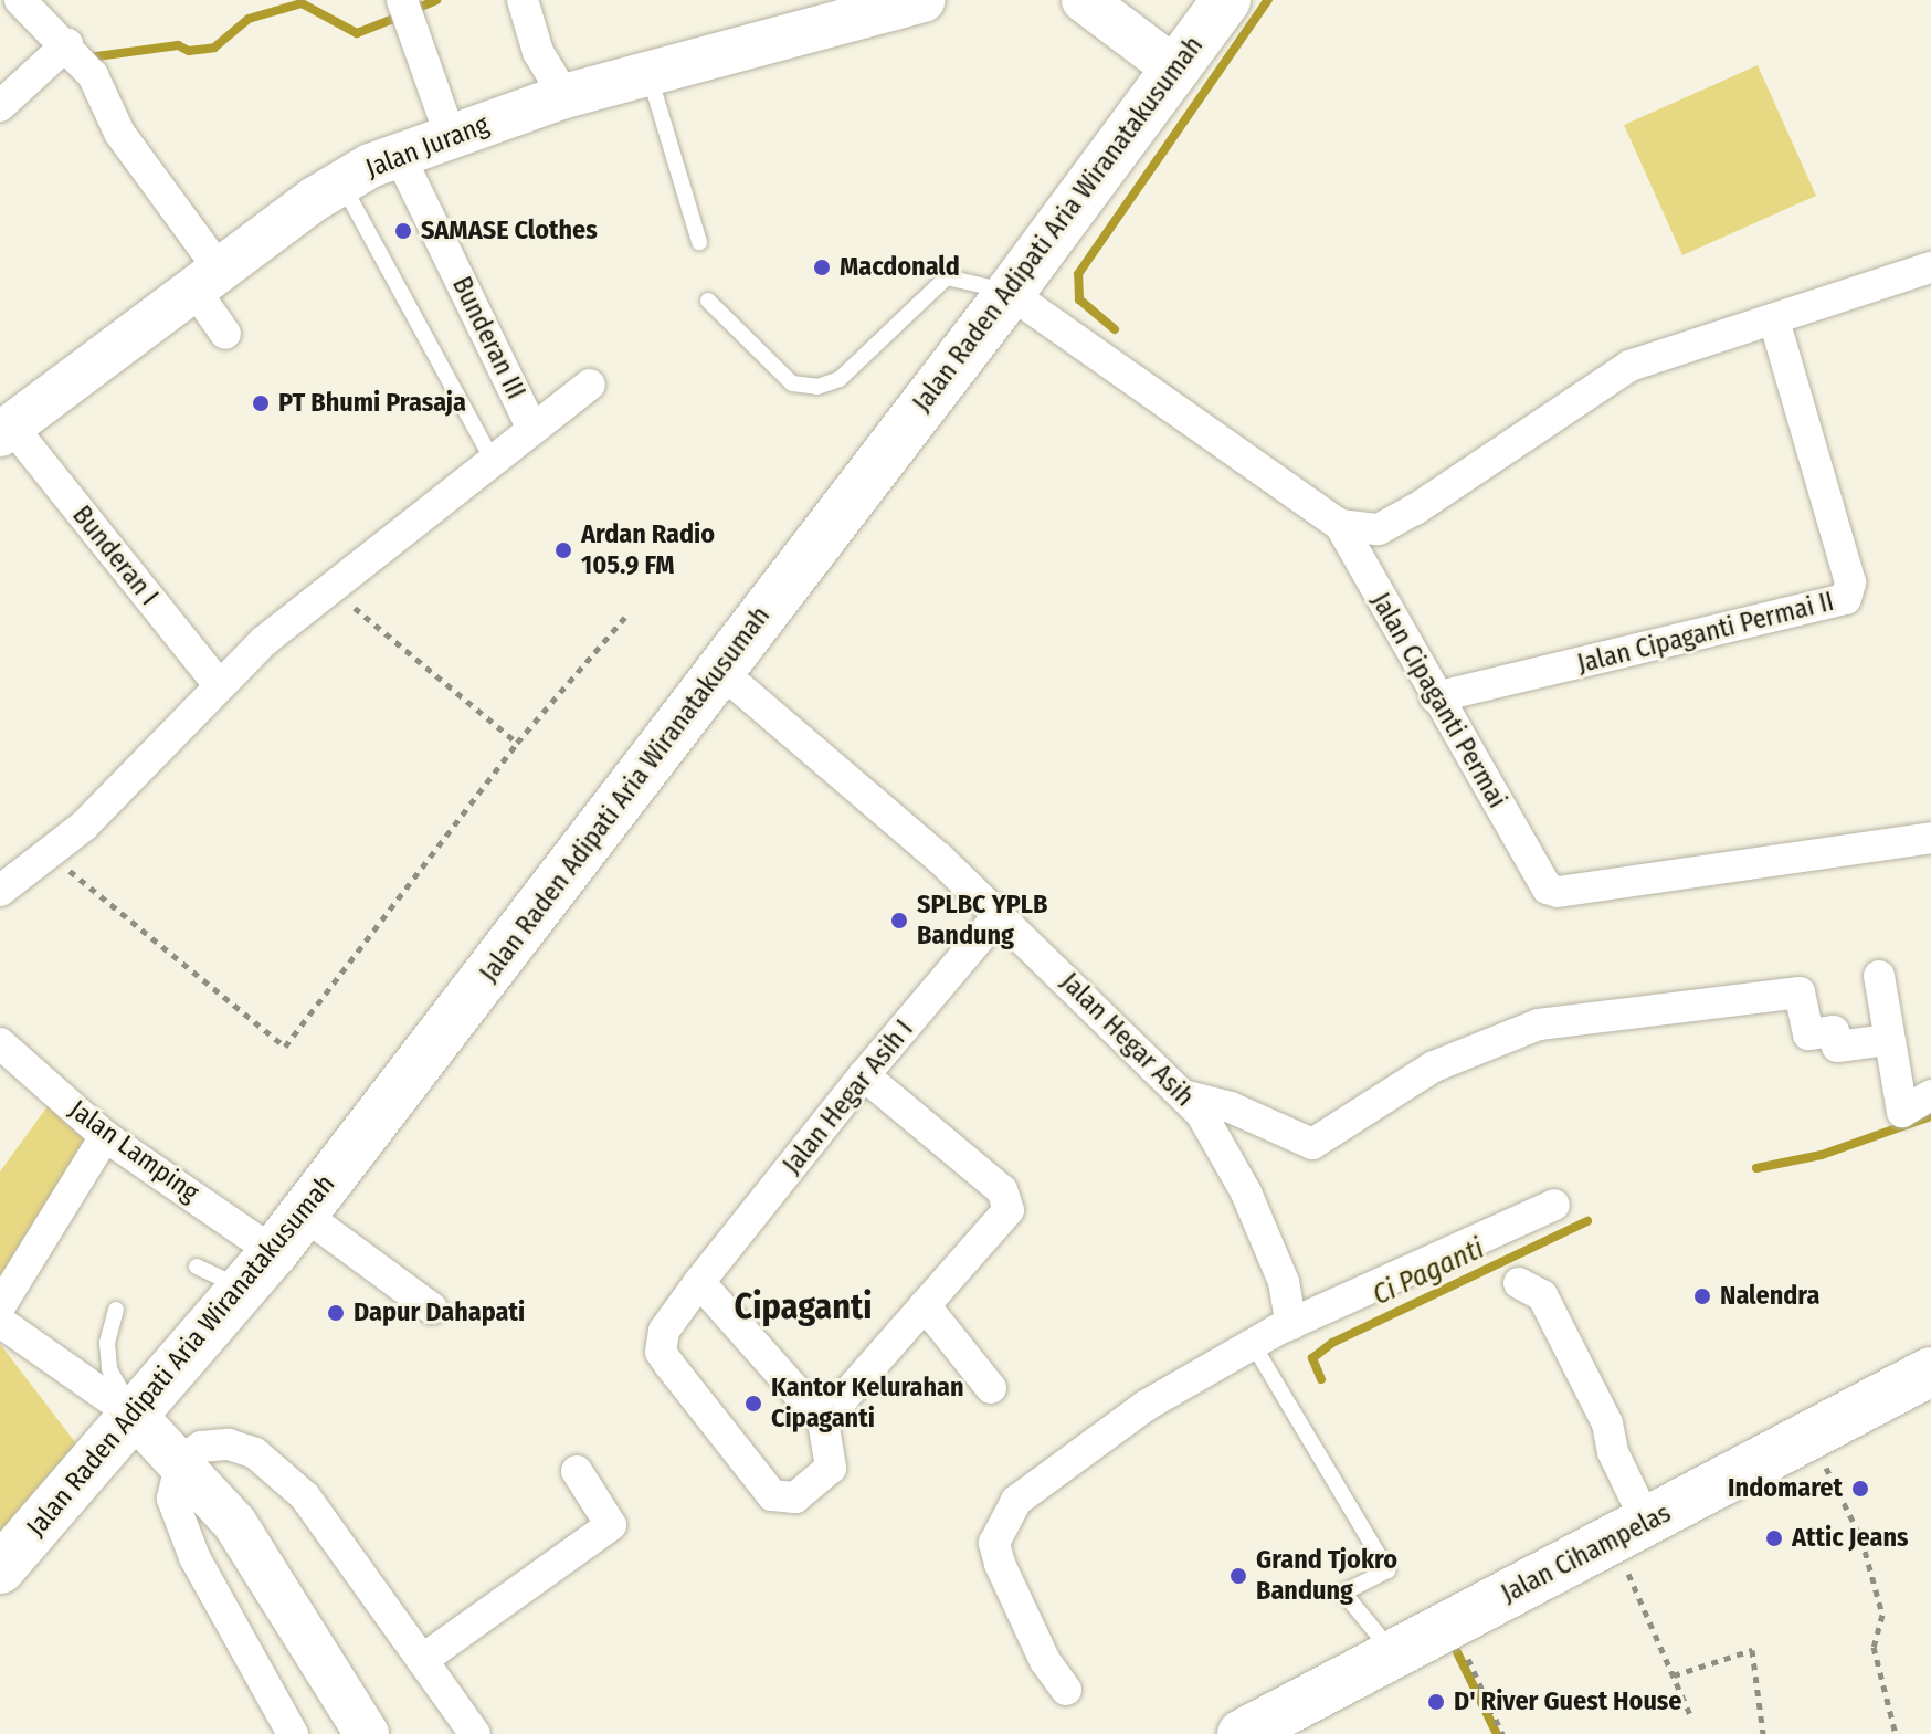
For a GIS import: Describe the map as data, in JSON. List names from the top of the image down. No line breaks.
{"streets":{"main road":["Jalan Jurang","Jalan Raden Adipati Aria Wiranatakusumah","Jalan Cihampelas"],"street":["Bunderan III","Bunderan I","Jalan Cipaganti Permai II","Jalan Cipaganti Permai","Jalan Hegar Asih","Jalan Hegar Asih I","Jalan Lamping"]},"crossings":[["Jalan Jurang","Bunderan III"],["Jalan Jurang","Bunderan I"],["Jalan Raden Adipati Aria Wiranatakusumah","Jalan Cipaganti Permai"],["Jalan Raden Adipati Aria Wiranatakusumah","Jalan Hegar Asih"],["Jalan Raden Adipati Aria Wiranatakusumah","Jalan Lamping"],["Jalan Cipaganti Permai II","Jalan Cipaganti Permai"],["Jalan Hegar Asih","Jalan Hegar Asih I"]],"districts":["Cipaganti"],"water":["Ci Paganti"],"places":["SAMASE Clothes","Macdonald","PT Bhumi Prasaja","Ardan Radio 105.9 FM","SPLBC YPLB Bandung","Nalendra","Dapur Dahapati","Kantor Kelurahan Cipaganti","Indomaret","Attic Jeans","Grand Tjokro Bandung","D' River Guest House"]}
